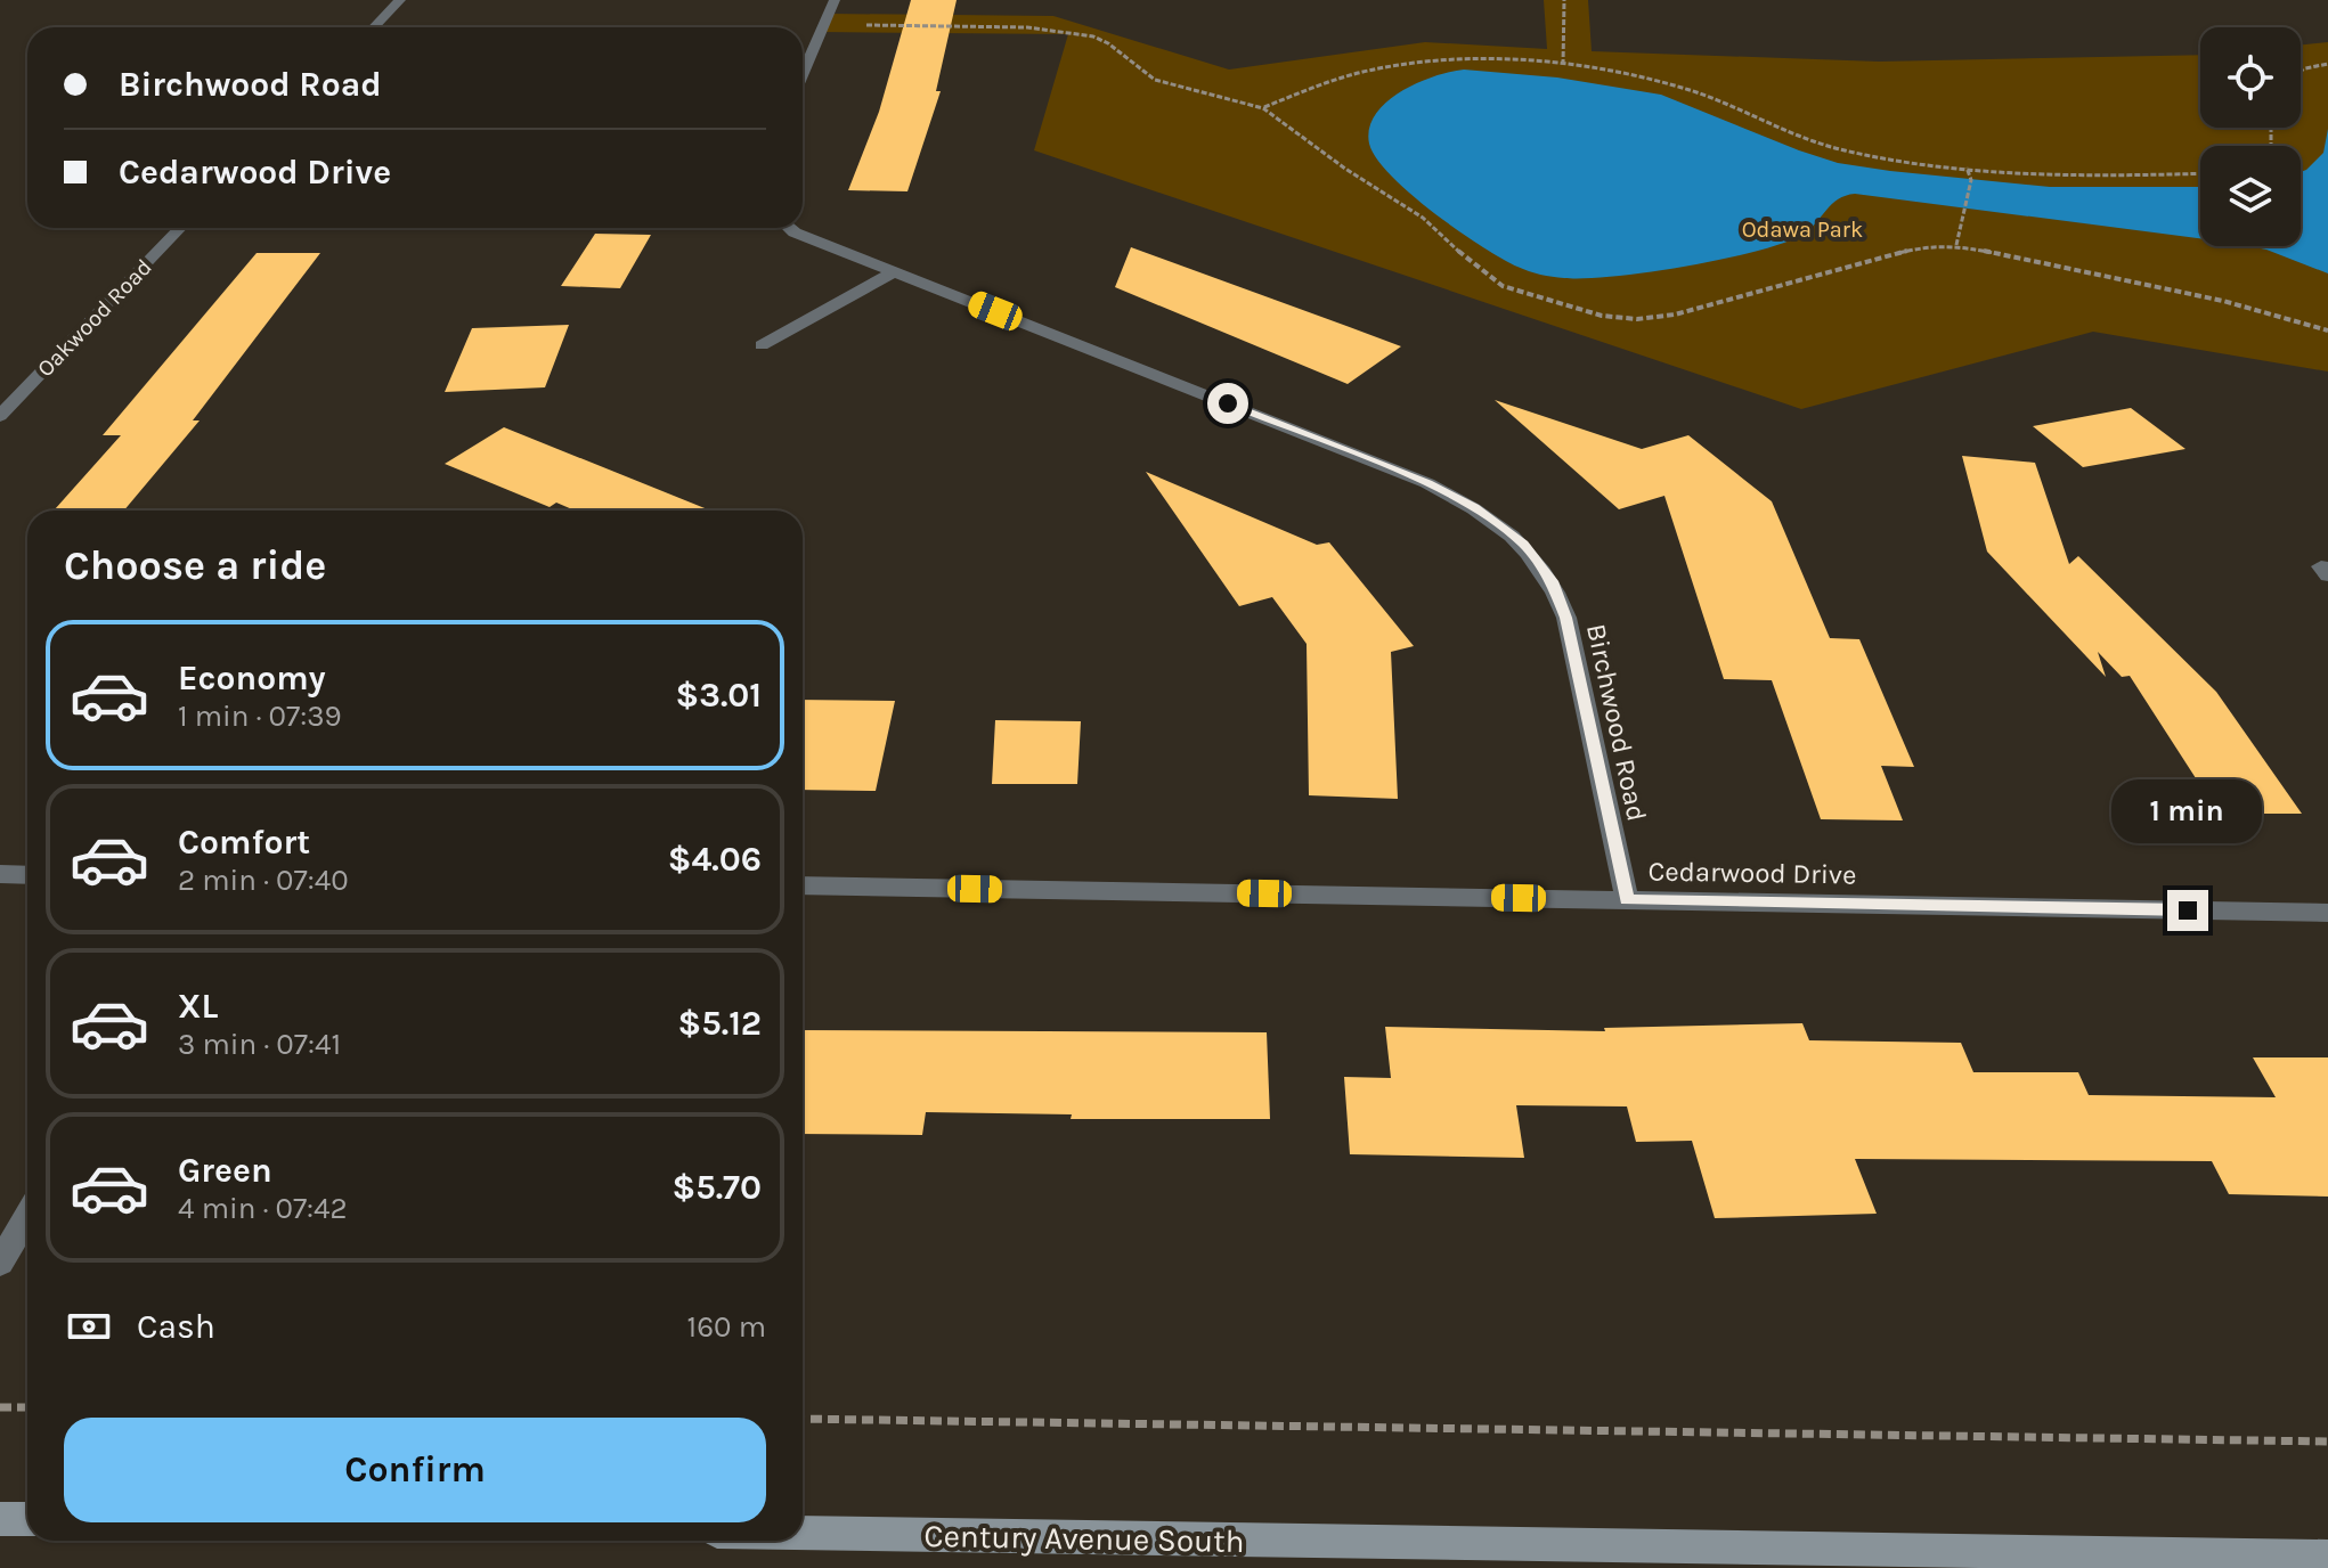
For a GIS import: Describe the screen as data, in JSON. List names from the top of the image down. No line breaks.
{"streets":{"main road":["Century Avenue South"],"street":["Oakwood Road","Birchwood Road","Cedarwood Drive"]},"crossings":[["Birchwood Road","Cedarwood Drive"]],"parks":["Odawa Park"],"page":{"banner":["Birchwood Road","Cedarwood Drive"],"heading":"Choose a ride","list":[{"name":"Economy","note":"1 min · 07:39","value":"$3.01"},{"name":"Comfort","note":"2 min · 07:40","value":"$4.06"},{"name":"XL","note":"3 min · 07:41","value":"$5.12"},{"name":"Green","note":"4 min · 07:42","value":"$5.70"}],"bubble":"1 min","pay":["Cash","160 m"],"buttons":"Confirm"}}
